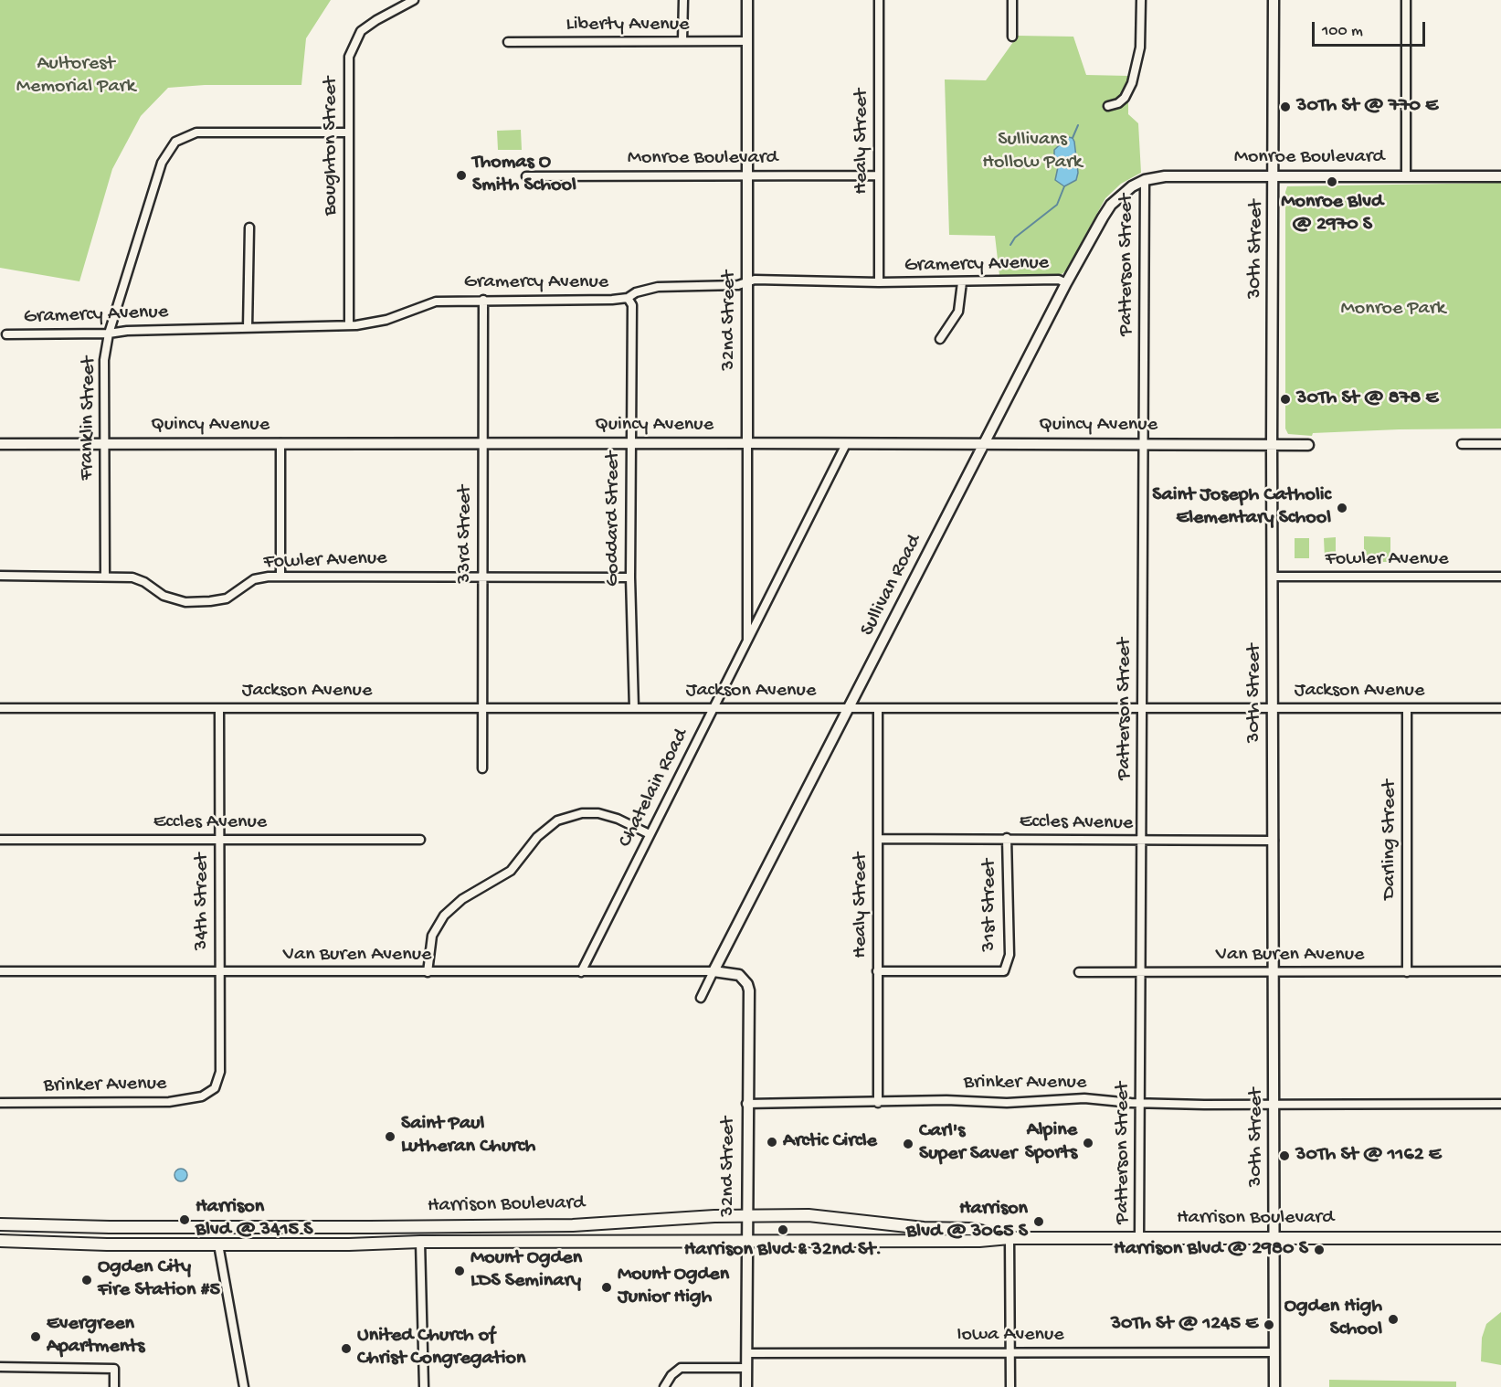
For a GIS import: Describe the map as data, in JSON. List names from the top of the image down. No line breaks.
{"streets":{"main road":["Harrison Boulevard"],"street":["Liberty Avenue","Healy Street","Boughton Street","Monroe Boulevard","30th Street","Gramercy Avenue","Patterson Street","32nd Street","Franklin Street","Quincy Avenue","Goddard Street","33rd Street","Fowler Avenue","Sullivan Road","Jackson Avenue","Chatelain Road","Eccles Avenue","Darling Street","34th Street","31st Street","Van Buren Avenue","Brinker Avenue","Iowa Avenue"]},"crossings":[["Liberty Avenue","32nd Street"],["Healy Street","Monroe Boulevard"],["Healy Street","Gramercy Avenue"],["Healy Street","Jackson Avenue"],["Healy Street","Eccles Avenue"],["Healy Street","31st Street"],["Healy Street","Brinker Avenue"],["Boughton Street","Gramercy Avenue"],["Boughton Street","Franklin Street"],["Monroe Boulevard","30th Street"],["Monroe Boulevard","Patterson Street"],["Monroe Boulevard","32nd Street"],["Monroe Boulevard","Sullivan Road"],["30th Street","Quincy Avenue"],["30th Street","Fowler Avenue"],["30th Street","Jackson Avenue"],["30th Street","Eccles Avenue"],["30th Street","Van Buren Avenue"],["30th Street","Brinker Avenue"],["30th Street","Harrison Boulevard"],["30th Street","Iowa Avenue"],["Gramercy Avenue","32nd Street"],["Gramercy Avenue","Franklin Street"],["Gramercy Avenue","Goddard Street"],["Gramercy Avenue","33rd Street"],["Gramercy Avenue","Sullivan Road"],["Patterson Street","Quincy Avenue"],["Patterson Street","Jackson Avenue"],["Patterson Street","Eccles Avenue"],["Patterson Street","Van Buren Avenue"],["Patterson Street","Brinker Avenue"],["Patterson Street","Harrison Boulevard"],["32nd Street","Quincy Avenue"],["32nd Street","Sullivan Road"],["32nd Street","Chatelain Road"],["32nd Street","Van Buren Avenue"],["32nd Street","Brinker Avenue"],["32nd Street","Harrison Boulevard"],["32nd Street","Iowa Avenue"],["Franklin Street","Quincy Avenue"],["Franklin Street","Fowler Avenue"],["Quincy Avenue","Goddard Street"],["Quincy Avenue","33rd Street"],["Quincy Avenue","Sullivan Road"],["Quincy Avenue","Chatelain Road"],["Goddard Street","Fowler Avenue"],["Goddard Street","Jackson Avenue"],["33rd Street","Fowler Avenue"],["33rd Street","Jackson Avenue"],["Sullivan Road","Jackson Avenue"],["Sullivan Road","Van Buren Avenue"],["Jackson Avenue","Chatelain Road"],["Jackson Avenue","Darling Street"],["Jackson Avenue","34th Street"],["Chatelain Road","Van Buren Avenue"],["Eccles Avenue","34th Street"],["Eccles Avenue","31st Street"],["Darling Street","Van Buren Avenue"],["34th Street","Van Buren Avenue"],["34th Street","Brinker Avenue"]],"parks":["Aultorest Memorial Park","Sullivans Hollow Park","Monroe Park"],"places":["30Th St @ 770 E","Thomas O Smith School","Monroe Blvd @ 2970 S","30Th St @ 878 E","Saint Joseph Catholic Elementary School","Saint Paul Lutheran Church","Arctic Circle","Alpine Sports","Carl's Super Saver","30Th St @ 1162 E","Harrison Blvd @ 3415 S","Harrison Blvd @ 3065 S","Harrison Blvd & 32nd St.","Harrison Blvd @ 2980 S","Mount Ogden LDS Seminary","Ogden City Fire Station #5","Mount Ogden Junior High","Ogden High School","30Th St @ 1245 E","Evergreen Apartments","United Church of Christ Congregation"],"scale_bar":"100 m"}
